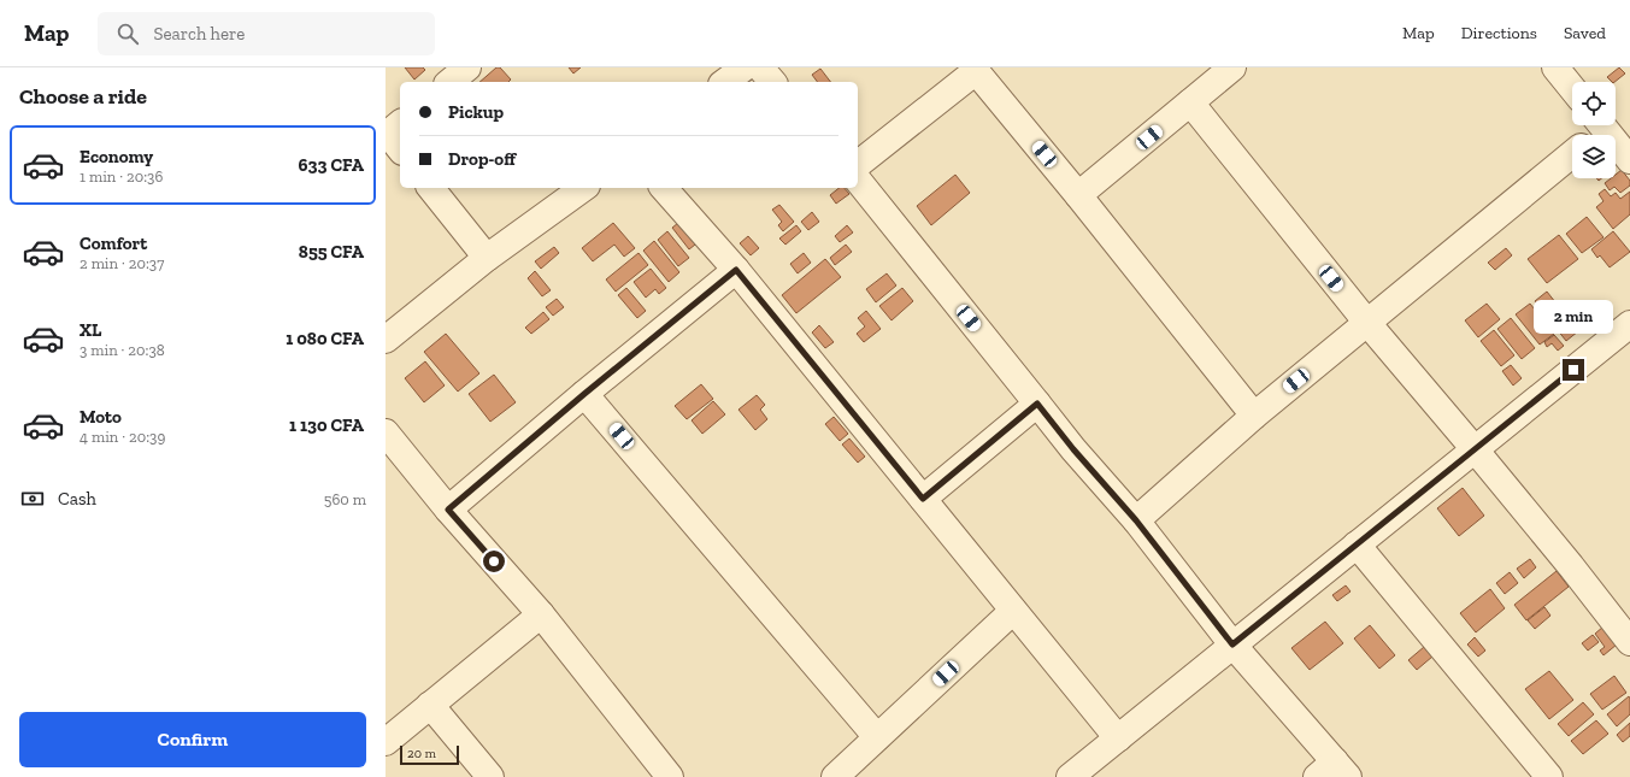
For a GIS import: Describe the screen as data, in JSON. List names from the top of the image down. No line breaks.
{"scale_bar":"20 m","page":{"header":"Map","search":"Search here","nav":["Map","Directions","Saved"],"heading":"Choose a ride","banner":["Pickup","Drop-off"],"list":[{"name":"Economy","note":"1 min · 20:36","value":"633 CFA"},{"name":"Comfort","note":"2 min · 20:37","value":"855 CFA"},{"name":"XL","note":"3 min · 20:38","value":"1 080 CFA"},{"name":"Moto","note":"4 min · 20:39","value":"1 130 CFA"}],"bubble":"2 min","pay":["Cash","560 m"],"buttons":"Confirm","scale":"20 m"}}
